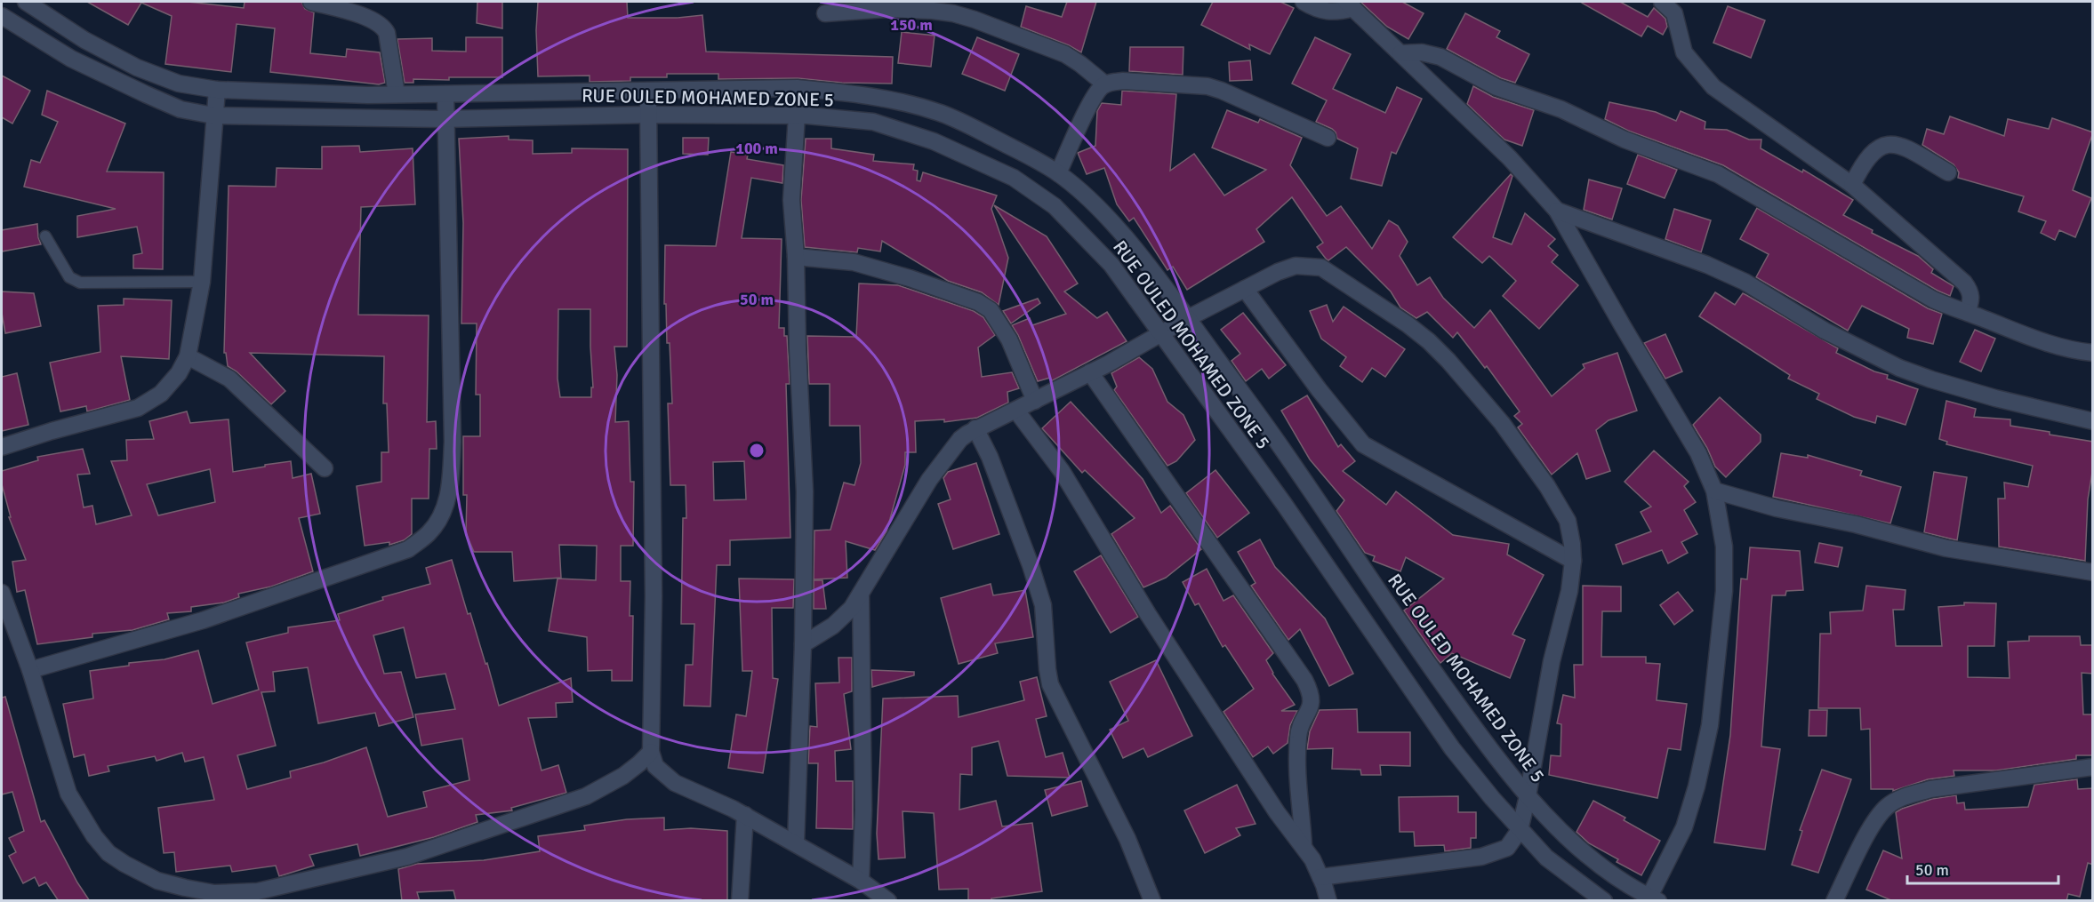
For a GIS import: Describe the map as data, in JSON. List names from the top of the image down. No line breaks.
{"streets":{"street":["RUE OULED MOHAMED ZONE 5"]},"scale_bar":"50 m","rings":["150 m","100 m","50 m"]}
